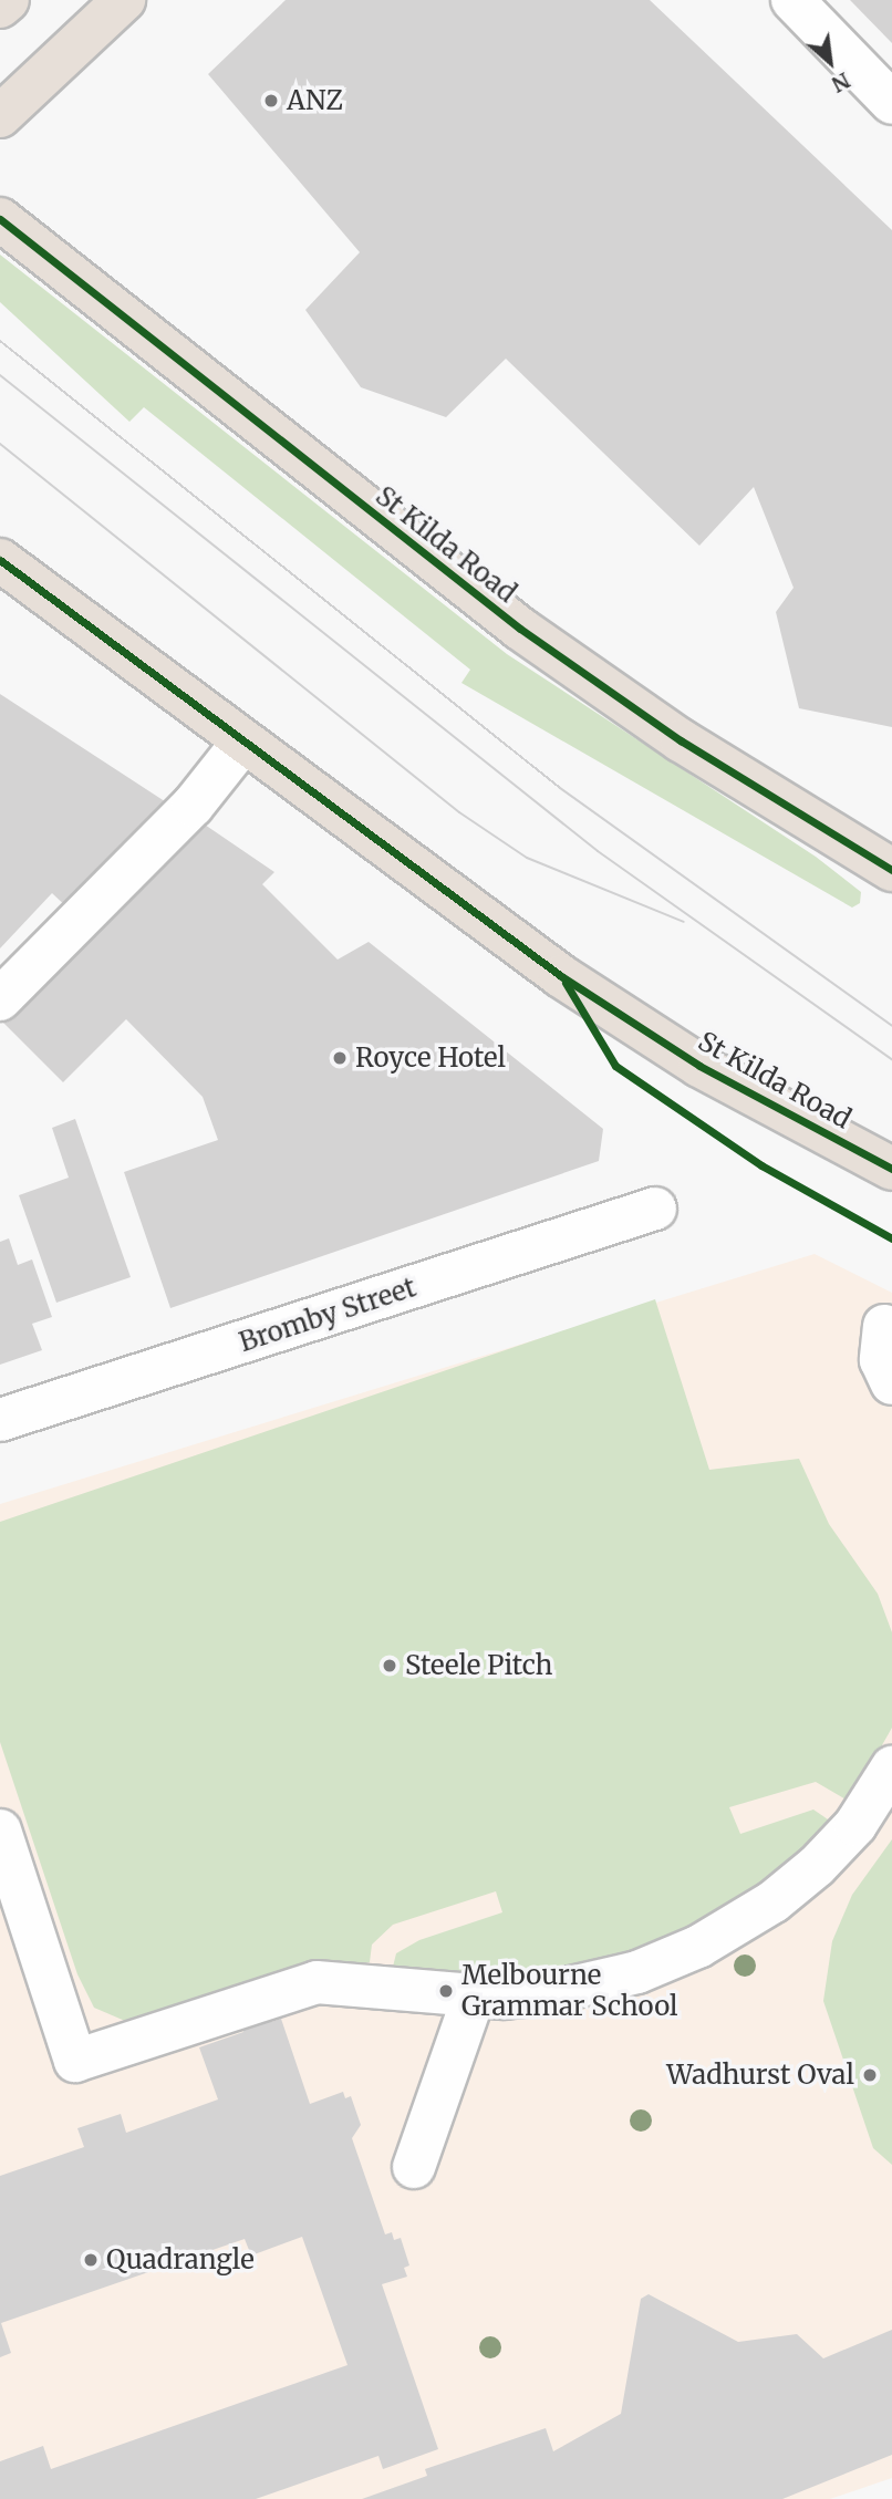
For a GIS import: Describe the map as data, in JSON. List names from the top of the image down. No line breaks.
{"streets":{"main road":["St Kilda Road"],"street":["Bromby Street"]},"places":["ANZ","Royce Hotel","Steele Pitch","Melbourne Grammar School","Wadhurst Oval","Quadrangle"],"north":"bottom right"}
